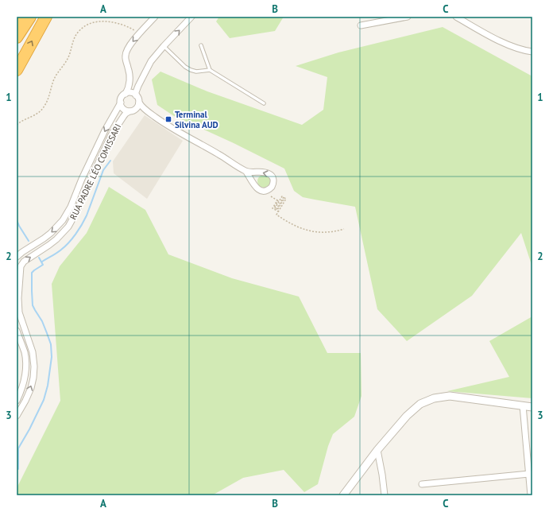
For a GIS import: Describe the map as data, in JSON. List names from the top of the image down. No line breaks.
{"streets":{"street":["RUA PADRE LÉO COMISSARI"]},"places":{"transit":["Terminal Silvina AUD"]},"grid":{"columns":["A","B","C"],"rows":["1","2","3"]}}
